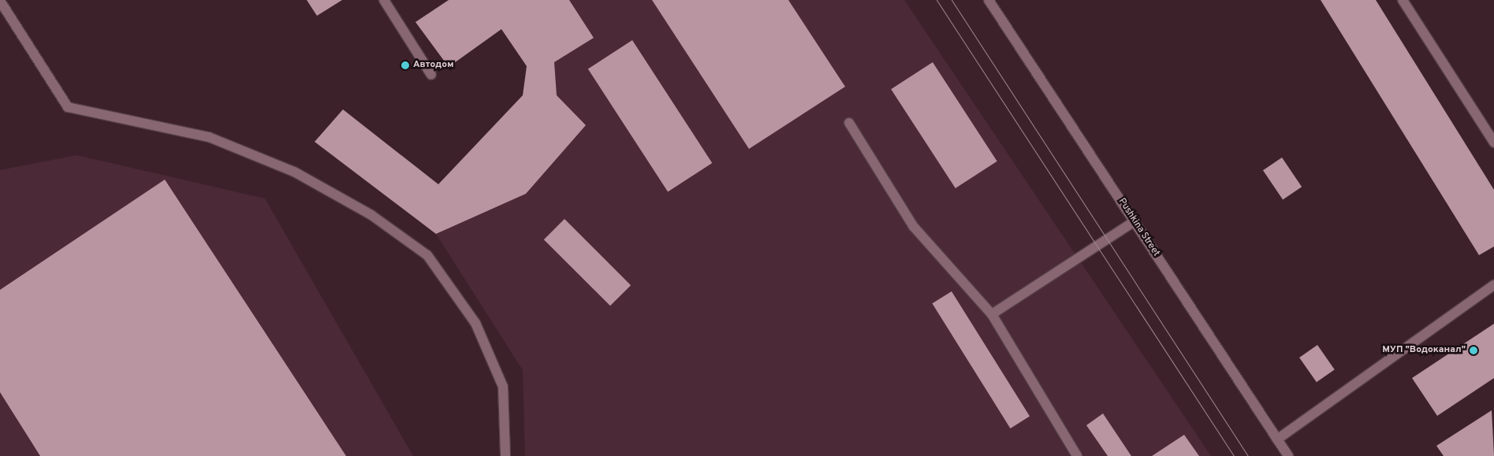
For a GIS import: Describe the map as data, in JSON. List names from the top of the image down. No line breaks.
{"streets":{"street":["Pushkina Street"]},"places":["Автодом","МУП \"Водоканал\""]}
